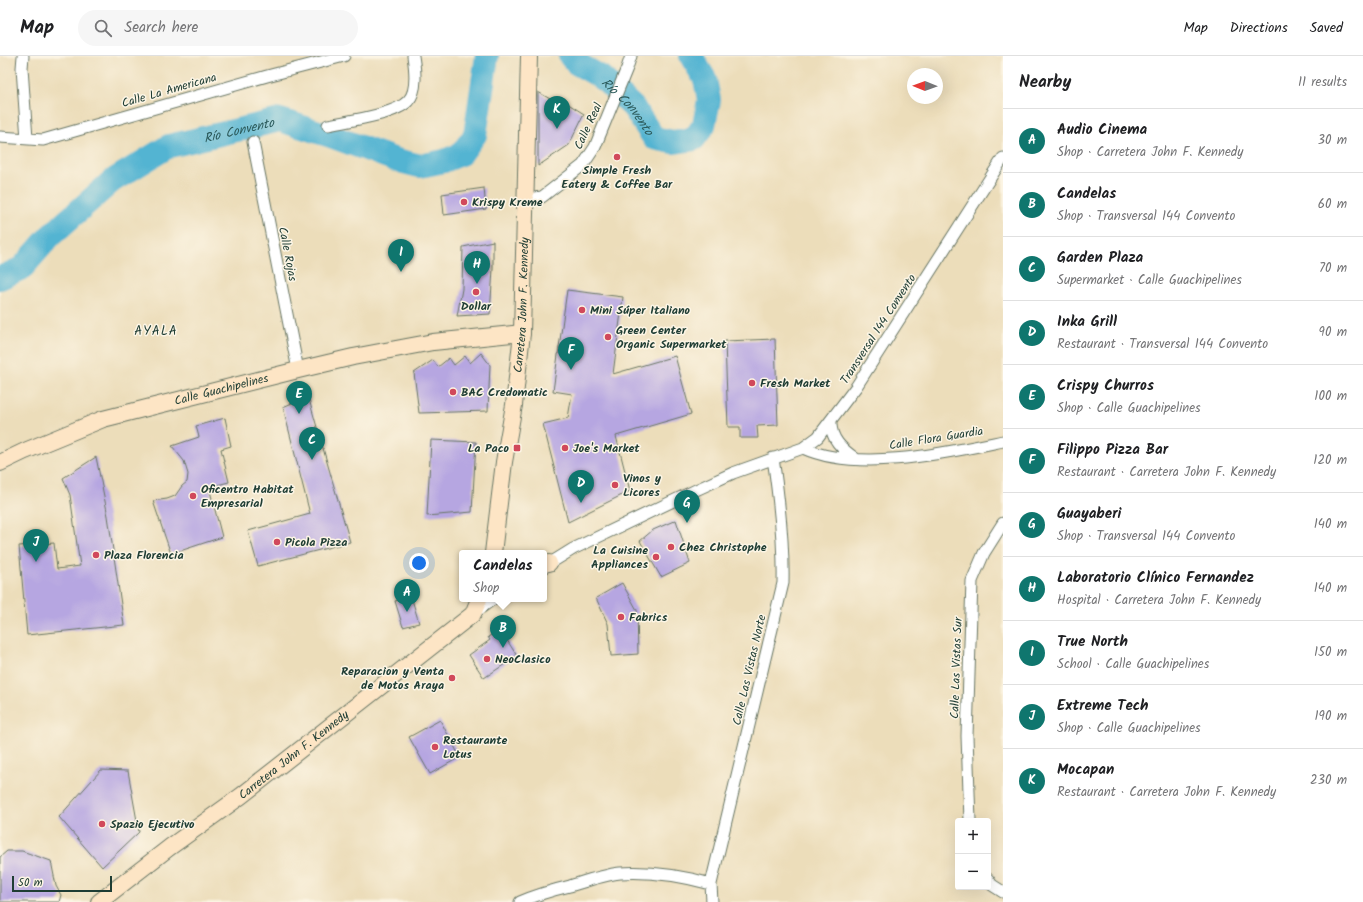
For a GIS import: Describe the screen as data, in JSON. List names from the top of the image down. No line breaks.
{"streets":{"main road":["Carretera John F. Kennedy","Calle Guachipelines"],"street":["Calle La Americana","Calle Real","Calle Rojas","Transversal 144 Convento","Calle Flora Guardia","Calle Las Vistas Sur","Calle Las Vistas Norte"]},"crossings":[["Calle Real","Carretera John F. Kennedy"],["Calle Rojas","Calle Guachipelines"],["Carretera John F. Kennedy","Calle Guachipelines"],["Transversal 144 Convento","Calle Flora Guardia"],["Transversal 144 Convento","Calle Las Vistas Norte"]],"districts":["AYALA"],"water":["Río Convento"],"places":{"other":["Simple Fresh Eatery & Coffee Bar","Krispy Kreme","Dollar","Mini Súper Italiano","Green Center Organic Supermarket","Fresh Market","BAC Credomatic","Joe's Market","Vinos y Licores","Oficentro Habitat Empresarial","Picola Pizza","Chez Christophe","Plaza Florencia","La Cuisine Appliances","Fabrics","NeoClasico","Reparacion y Venta de Motos Araya","Restaurante Lotus","Spazio Ejecutivo"],"transit":["La Paco"]},"scale_bar":"50 m","north":"left","page":{"header":"Map","search":"Search here","nav":["Map","Directions","Saved"],"heading":["Nearby","11 results"],"pins":["K","I","H","F","E","C","D","G","J","A","B"],"list":[{"mark":"A","name":"Audio Cinema","note":"Shop · Carretera John F. Kennedy","value":"30 m"},{"mark":"B","name":"Candelas","note":"Shop · Transversal 144 Convento","value":"60 m"},{"mark":"C","name":"Garden Plaza","note":"Supermarket · Calle Guachipelines","value":"70 m"},{"mark":"D","name":"Inka Grill","note":"Restaurant · Transversal 144 Convento","value":"90 m"},{"mark":"E","name":"Crispy Churros","note":"Shop · Calle Guachipelines","value":"100 m"},{"mark":"F","name":"Filippo Pizza Bar","note":"Restaurant · Carretera John F. Kennedy","value":"120 m"},{"mark":"G","name":"Guayaberi","note":"Shop · Transversal 144 Convento","value":"140 m"},{"mark":"H","name":"Laboratorio Clínico Fernandez","note":"Hospital · Carretera John F. Kennedy","value":"140 m"},{"mark":"I","name":"True North","note":"School · Calle Guachipelines","value":"150 m"},{"mark":"J","name":"Extreme Tech","note":"Shop · Calle Guachipelines","value":"190 m"},{"mark":"K","name":"Mocapan","note":"Restaurant · Carretera John F. Kennedy","value":"230 m"}],"popup":["Candelas","Shop"],"map_buttons":["+","−"],"scale":"50 m"}}
